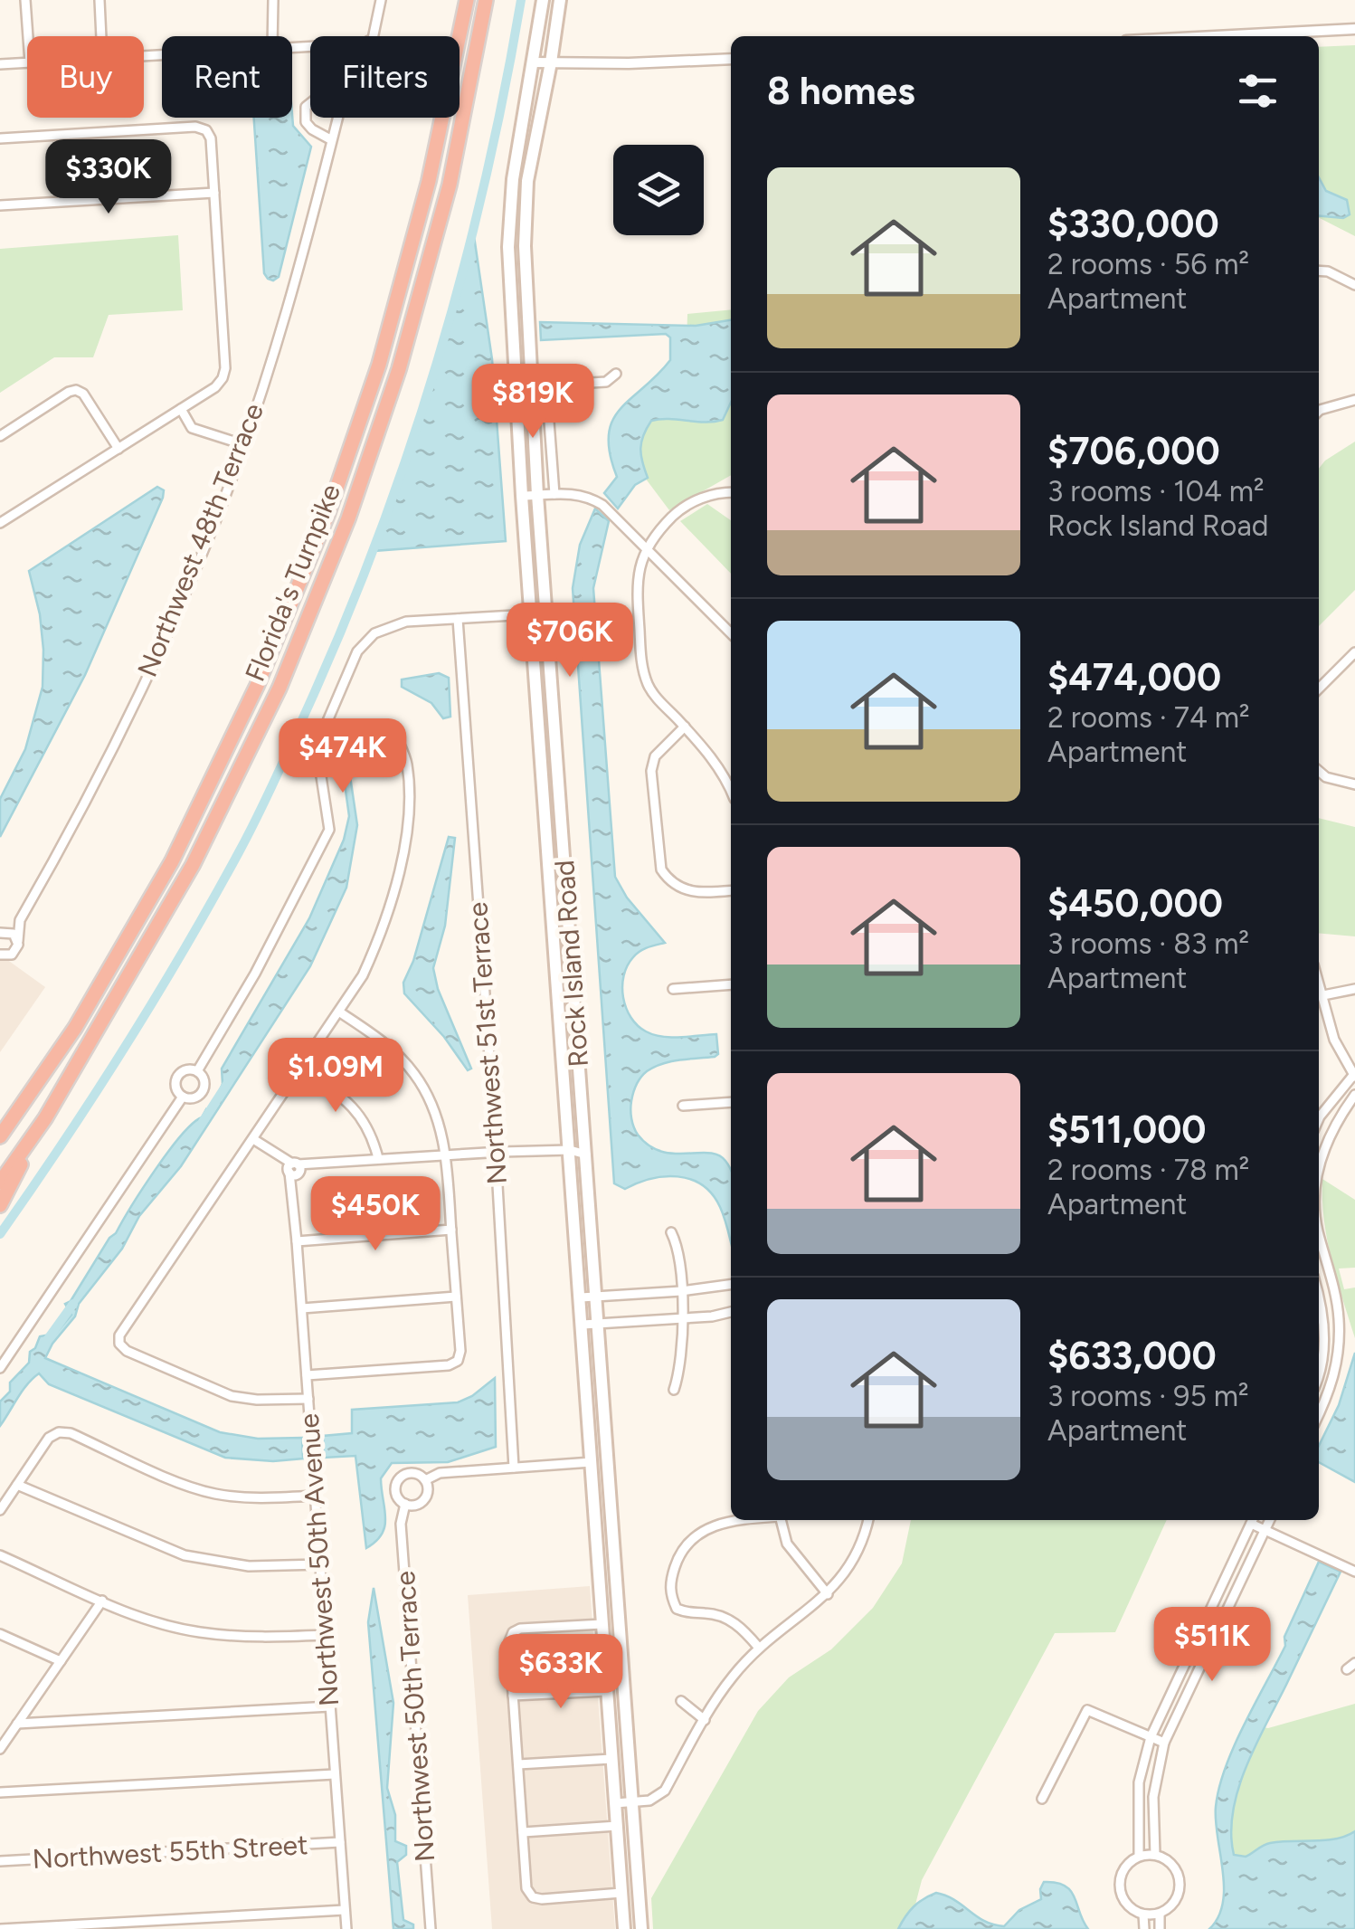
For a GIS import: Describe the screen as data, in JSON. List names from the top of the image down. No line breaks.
{"streets":{"highway":["Florida's Turnpike"],"main road":["Rock Island Road"],"street":["Northwest 48th Terrace","Northwest 51st Terrace","Northwest 50th Avenue","Northwest 50th Terrace","Northwest 55th Street"]},"crossings":[["Northwest 50th Avenue","Northwest 55th Street"]],"page":{"chip":["Buy","Rent","Filters"],"heading":"8 homes","price":["$330K","$819K","$706K","$474K","$1.09M","$450K","$511K","$633K"],"list":[{"name":"$330,000","note":"2 rooms · 56 m² · Apartment"},{"name":"$706,000","note":"3 rooms · 104 m² · Rock Island Road"},{"name":"$474,000","note":"2 rooms · 74 m² · Apartment"},{"name":"$450,000","note":"3 rooms · 83 m² · Apartment"},{"name":"$511,000","note":"2 rooms · 78 m² · Apartment"},{"name":"$633,000","note":"3 rooms · 95 m² · Apartment"}]}}
